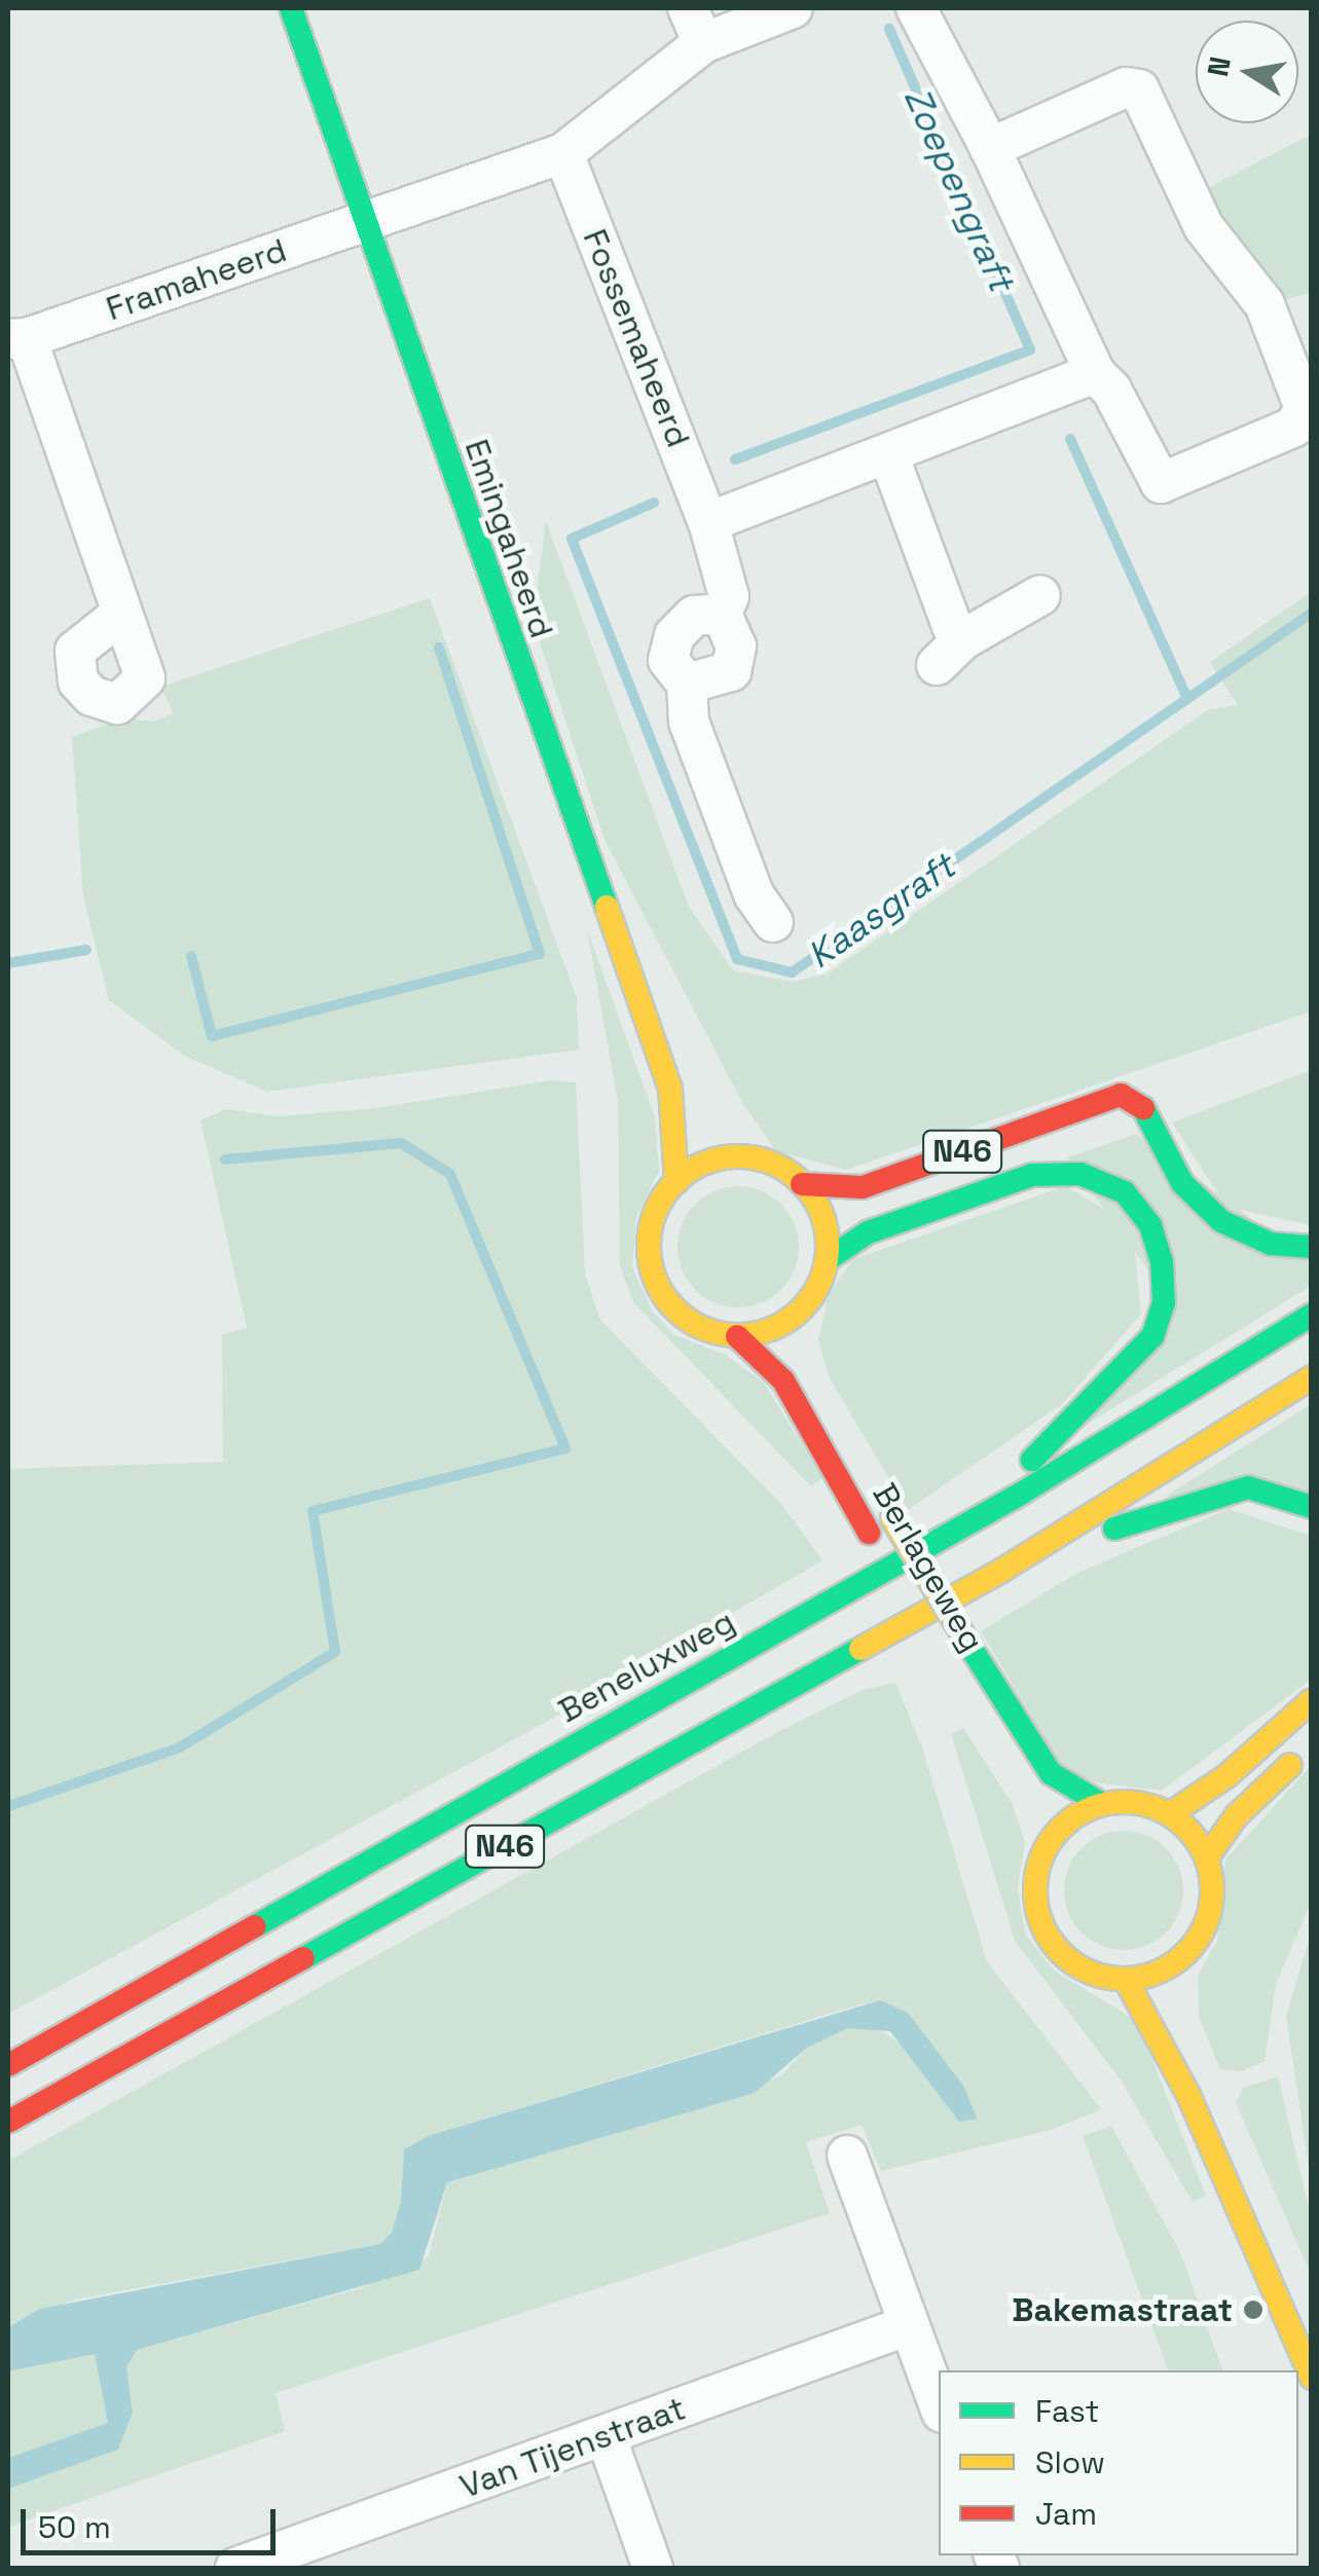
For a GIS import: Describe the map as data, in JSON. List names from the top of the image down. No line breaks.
{"streets":{"main road":["Emingaheerd","N46","Berlageweg","Beneluxweg"],"street":["Framaheerd","Fossemaheerd","Van Tijenstraat"]},"crossings":[["Framaheerd","Emingaheerd"],["Emingaheerd","N46"],["Emingaheerd","Berlageweg"],["N46","Berlageweg"],["N46","Beneluxweg"]],"water":["Zoepengraft","Kaasgraft"],"places":["Bakemastraat"],"legend":["Fast","Slow","Jam"],"scale_bar":"50 m","north":"left"}
